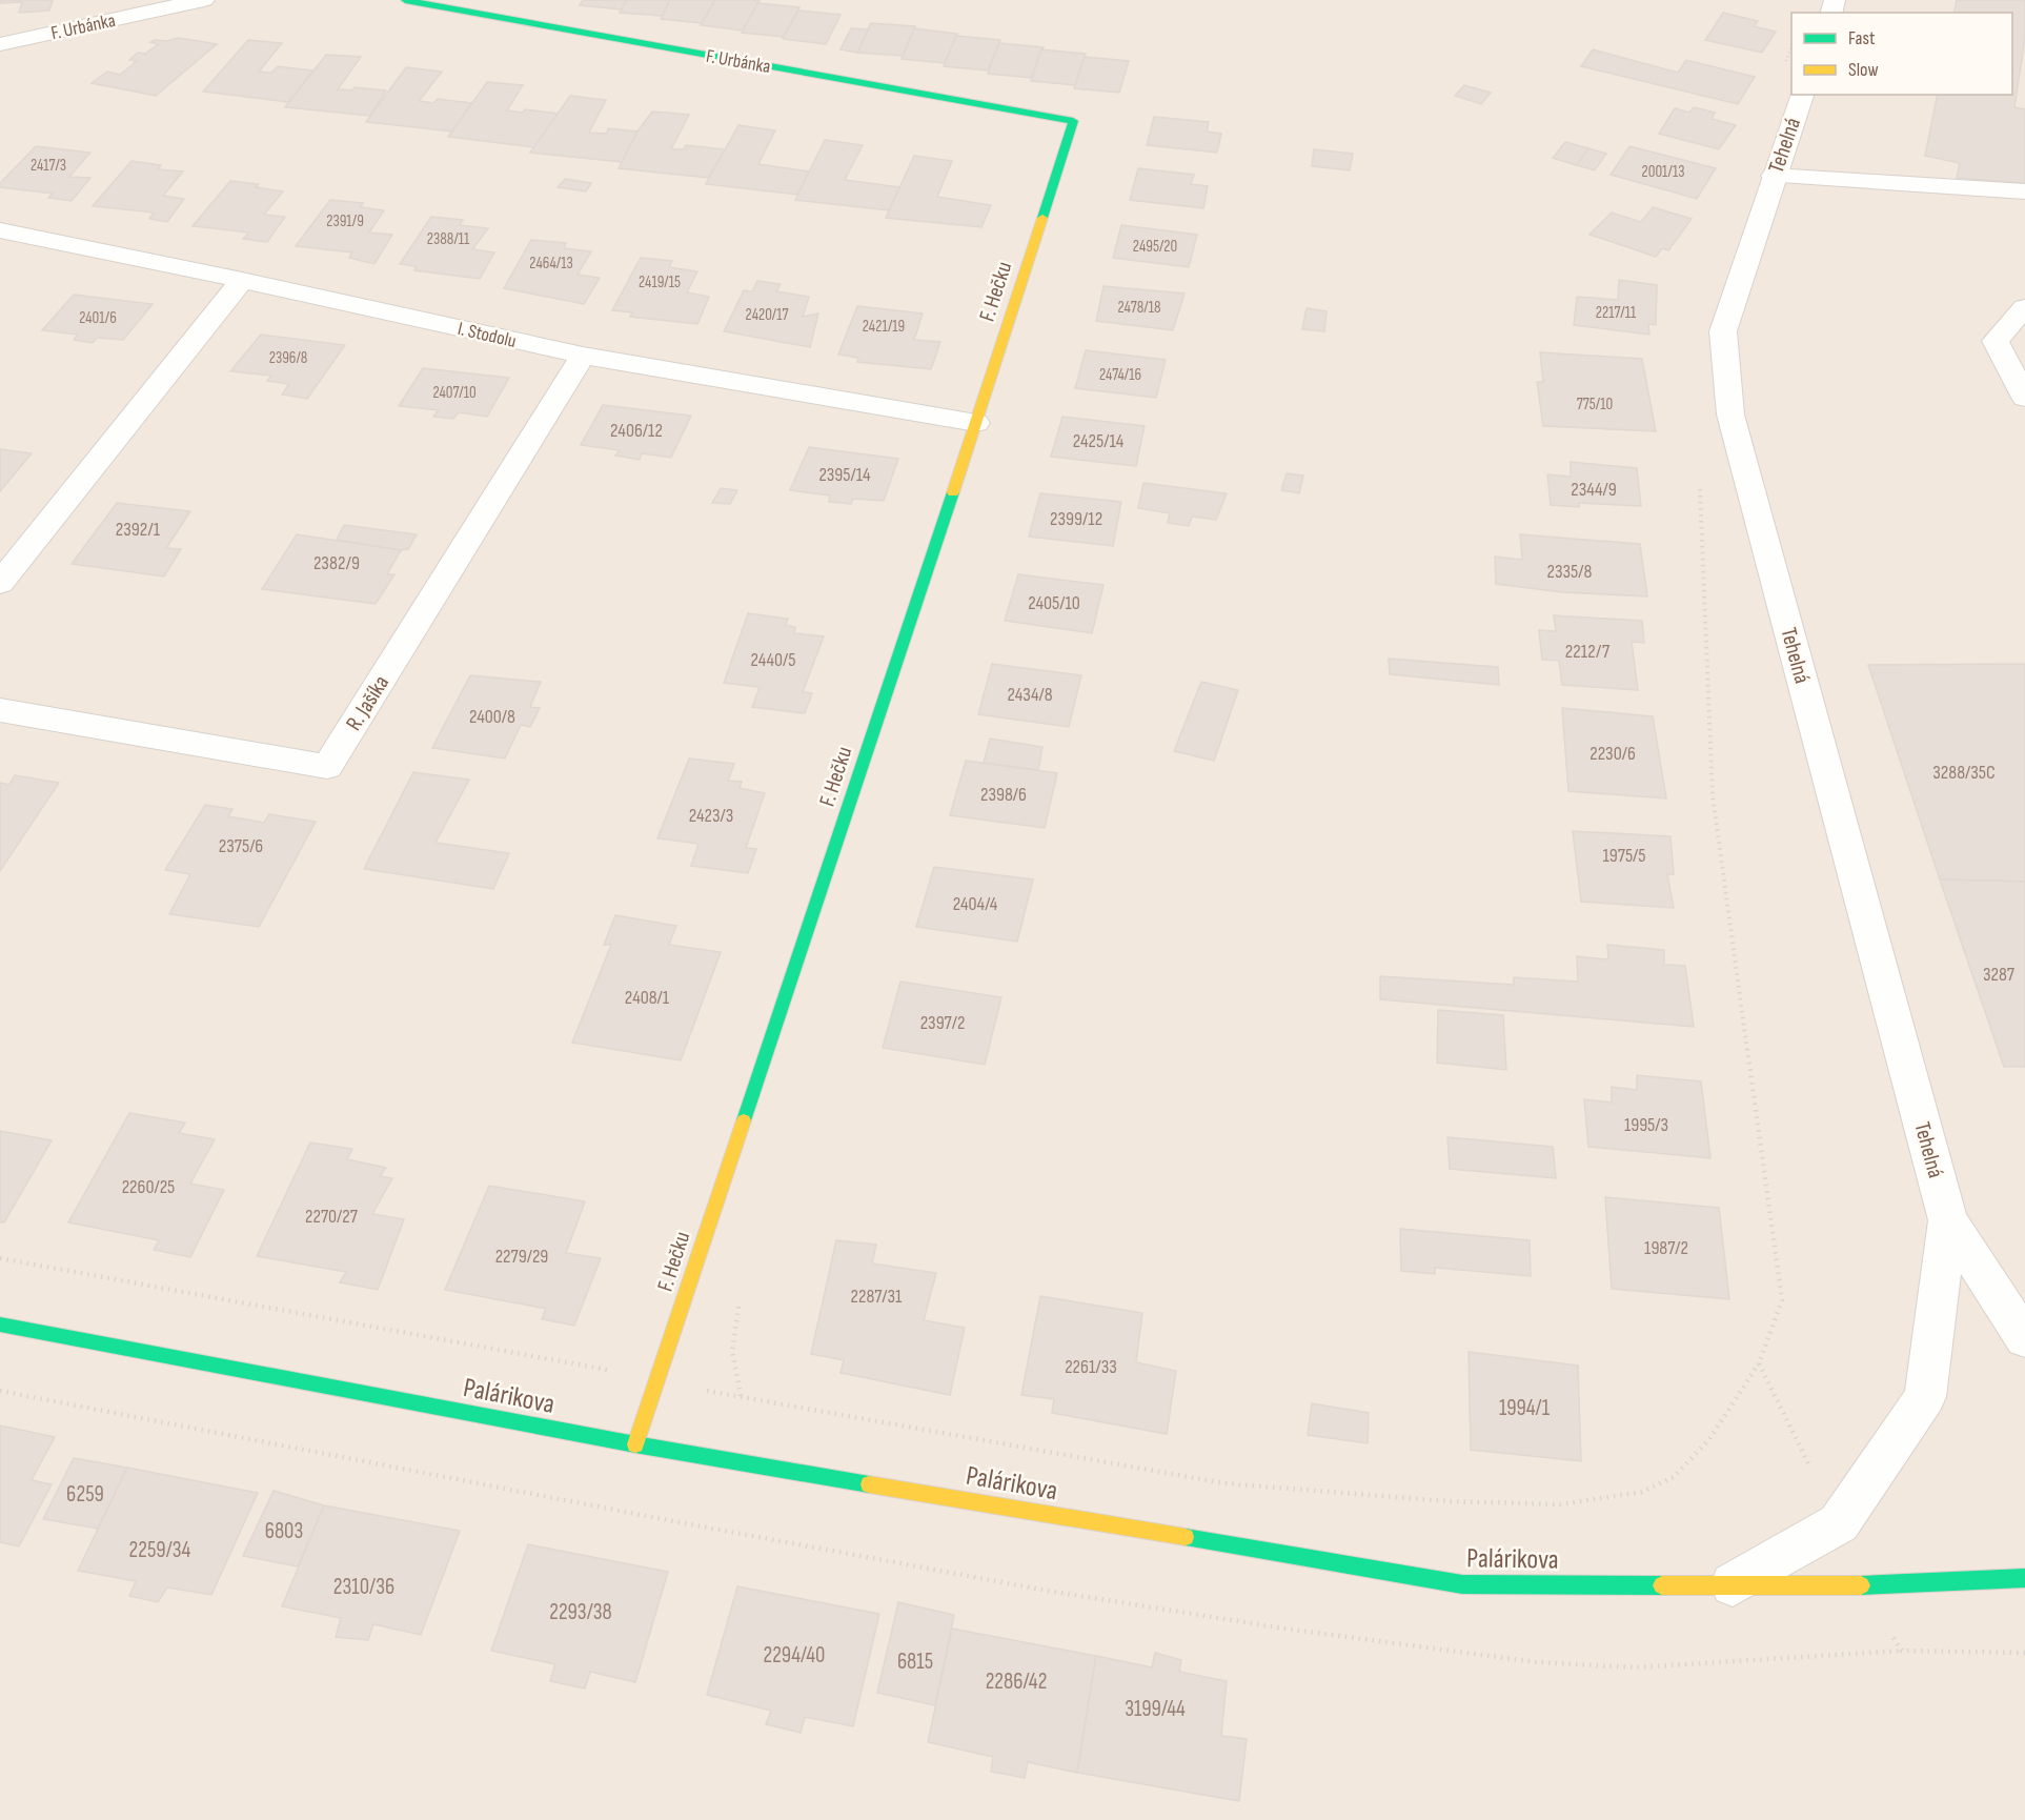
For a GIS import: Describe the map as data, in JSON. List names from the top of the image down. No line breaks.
{"streets":{"street":["F. Urbánka","Tehelná","F. Hečku","I. Stodolu","R. Jašíka","Palárikova"]},"crossings":[["F. Urbánka","F. Hečku"],["Tehelná","Palárikova"],["F. Hečku","I. Stodolu"],["F. Hečku","Palárikova"],["I. Stodolu","R. Jašíka"]],"house_numbers":["2417/3","2001/13","2391/9","2388/11","2495/20","2464/13","2419/15","2478/18","2217/11","2420/17","2401/6","2421/19","2396/8","2474/16","2407/10","775/10","2406/12","2425/14","2395/14","2344/9","2399/12","2392/1","2382/9","2335/8","2405/10","2212/7","2440/5","2434/8","2400/8","2230/6","3288/35C","2398/6","2423/3","2375/6","1975/5","2404/4","3287","2408/1","2397/2","1995/3","2260/25","2270/27","1987/2","2279/29","2287/31","2261/33","1994/1","6259","6803","2259/34","2310/36","2293/38","2294/40","6815","2286/42","3199/44"],"legend":["Fast","Slow"]}
